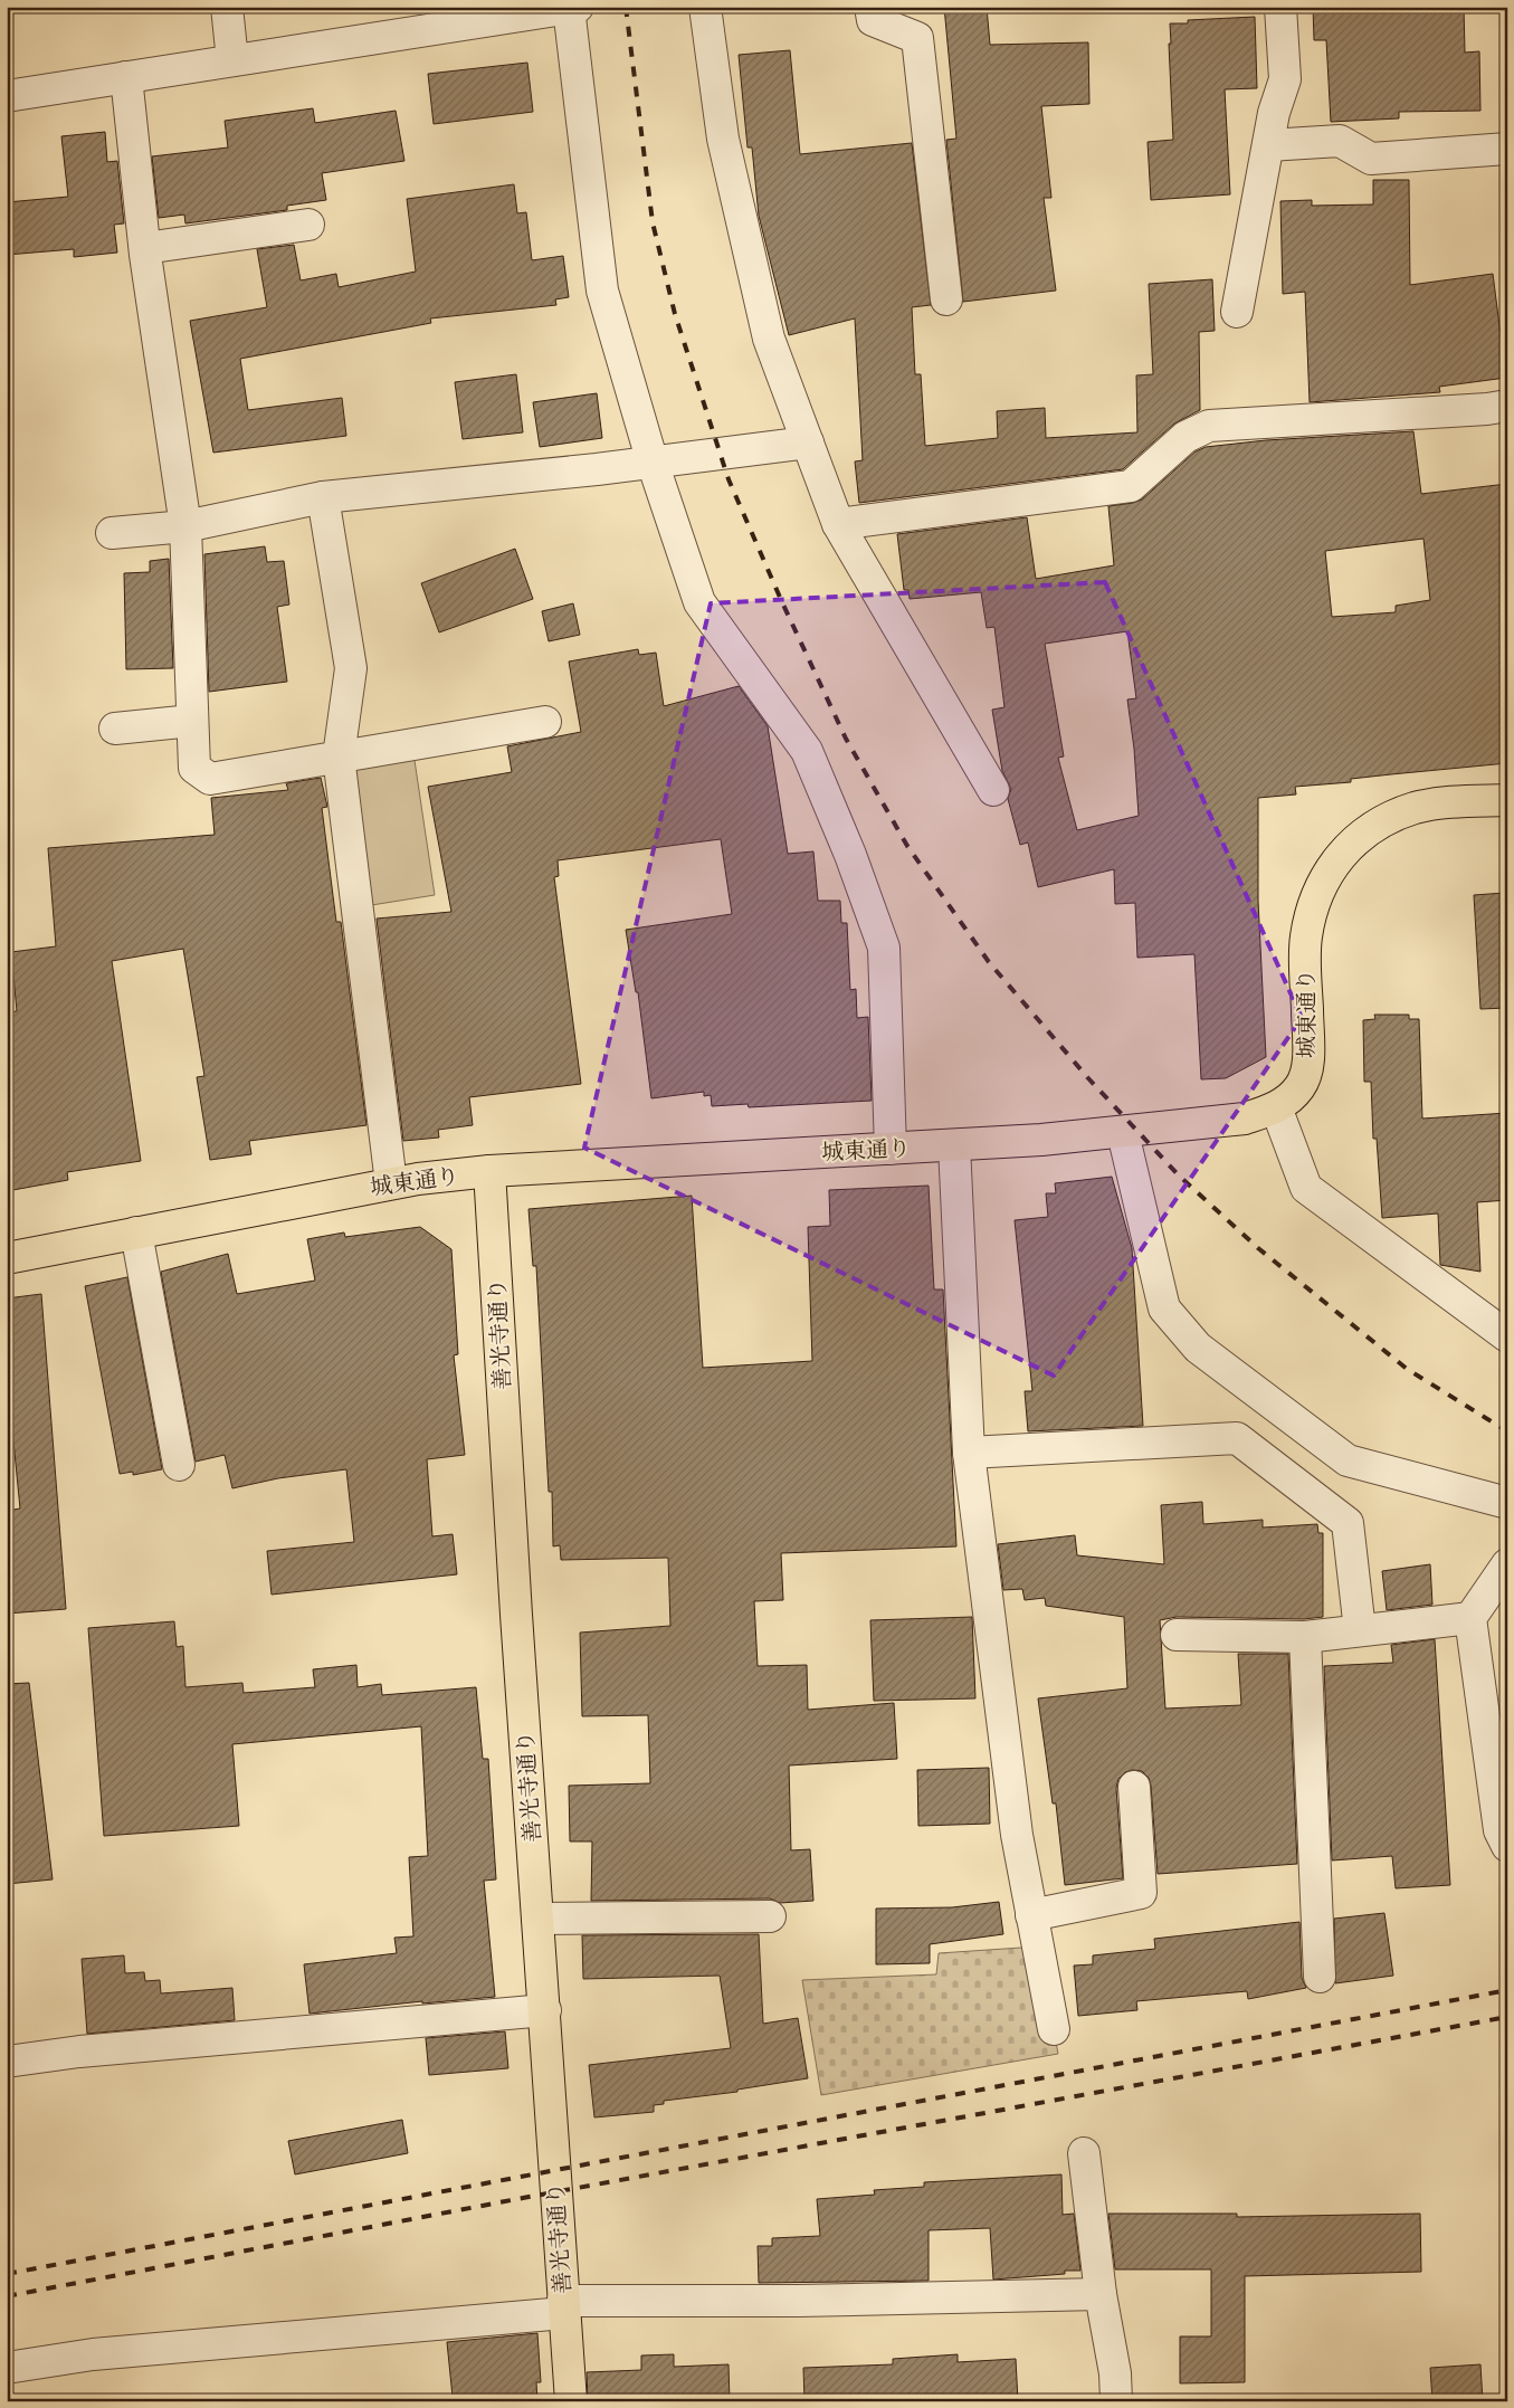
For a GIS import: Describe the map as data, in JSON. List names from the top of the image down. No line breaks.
{"streets":{"main road":["城東通り","善光寺通り"]},"crossings":[["城東通り","善光寺通り"]]}
